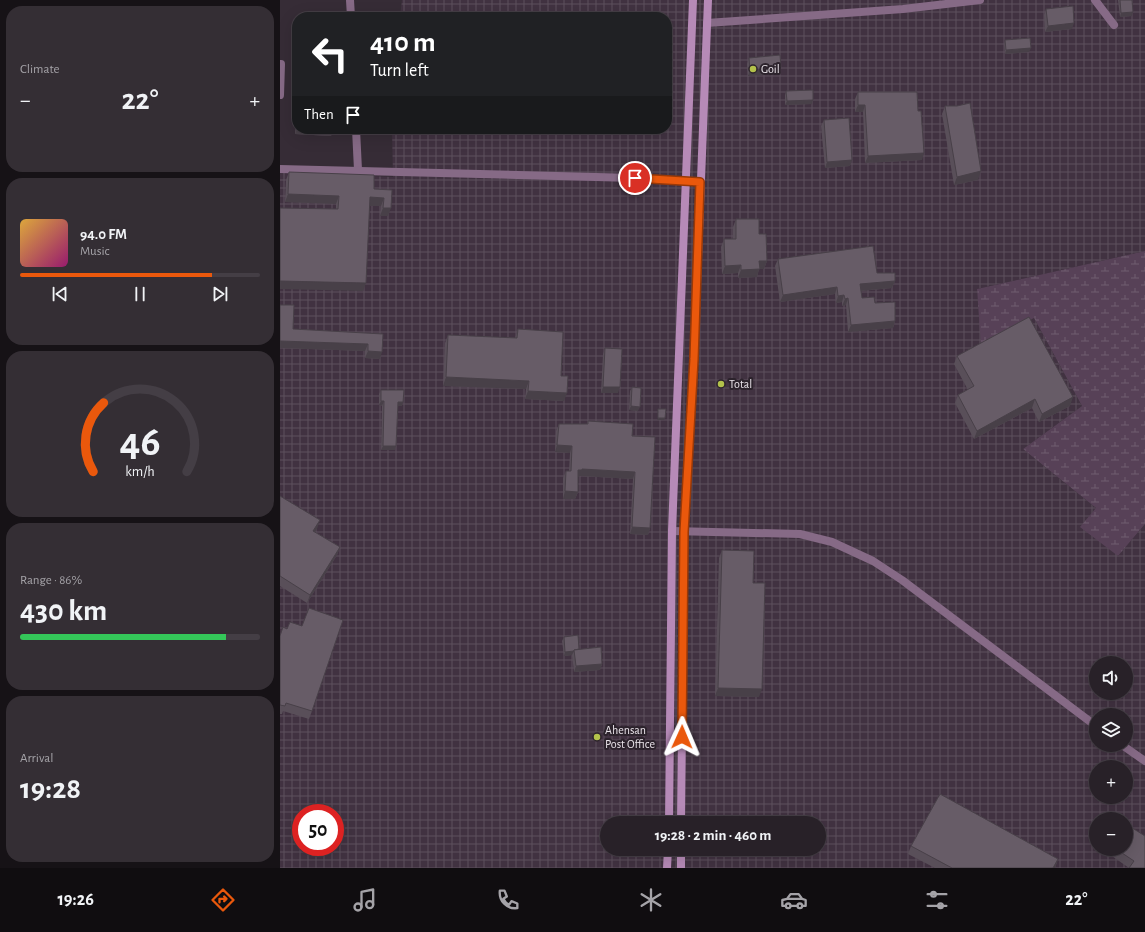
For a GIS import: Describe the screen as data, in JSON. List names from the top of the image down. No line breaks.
{"places":["Goil","Total","Ahensan Post Office"],"page":{"tile":["Climate",["Range · 86%","430 km"],["Arrival","19:28"]],"turn":["410 m","Turn left"],"heat":["−","22°","+"],"then":"Then","song":["94.0 FM","Music"],"map_buttons":["+","−"],"limit":"50","trip":"19:28 · 2 min · 460 m","tabs":["19:26","22°"],"gauge":["46","km/h"]}}
